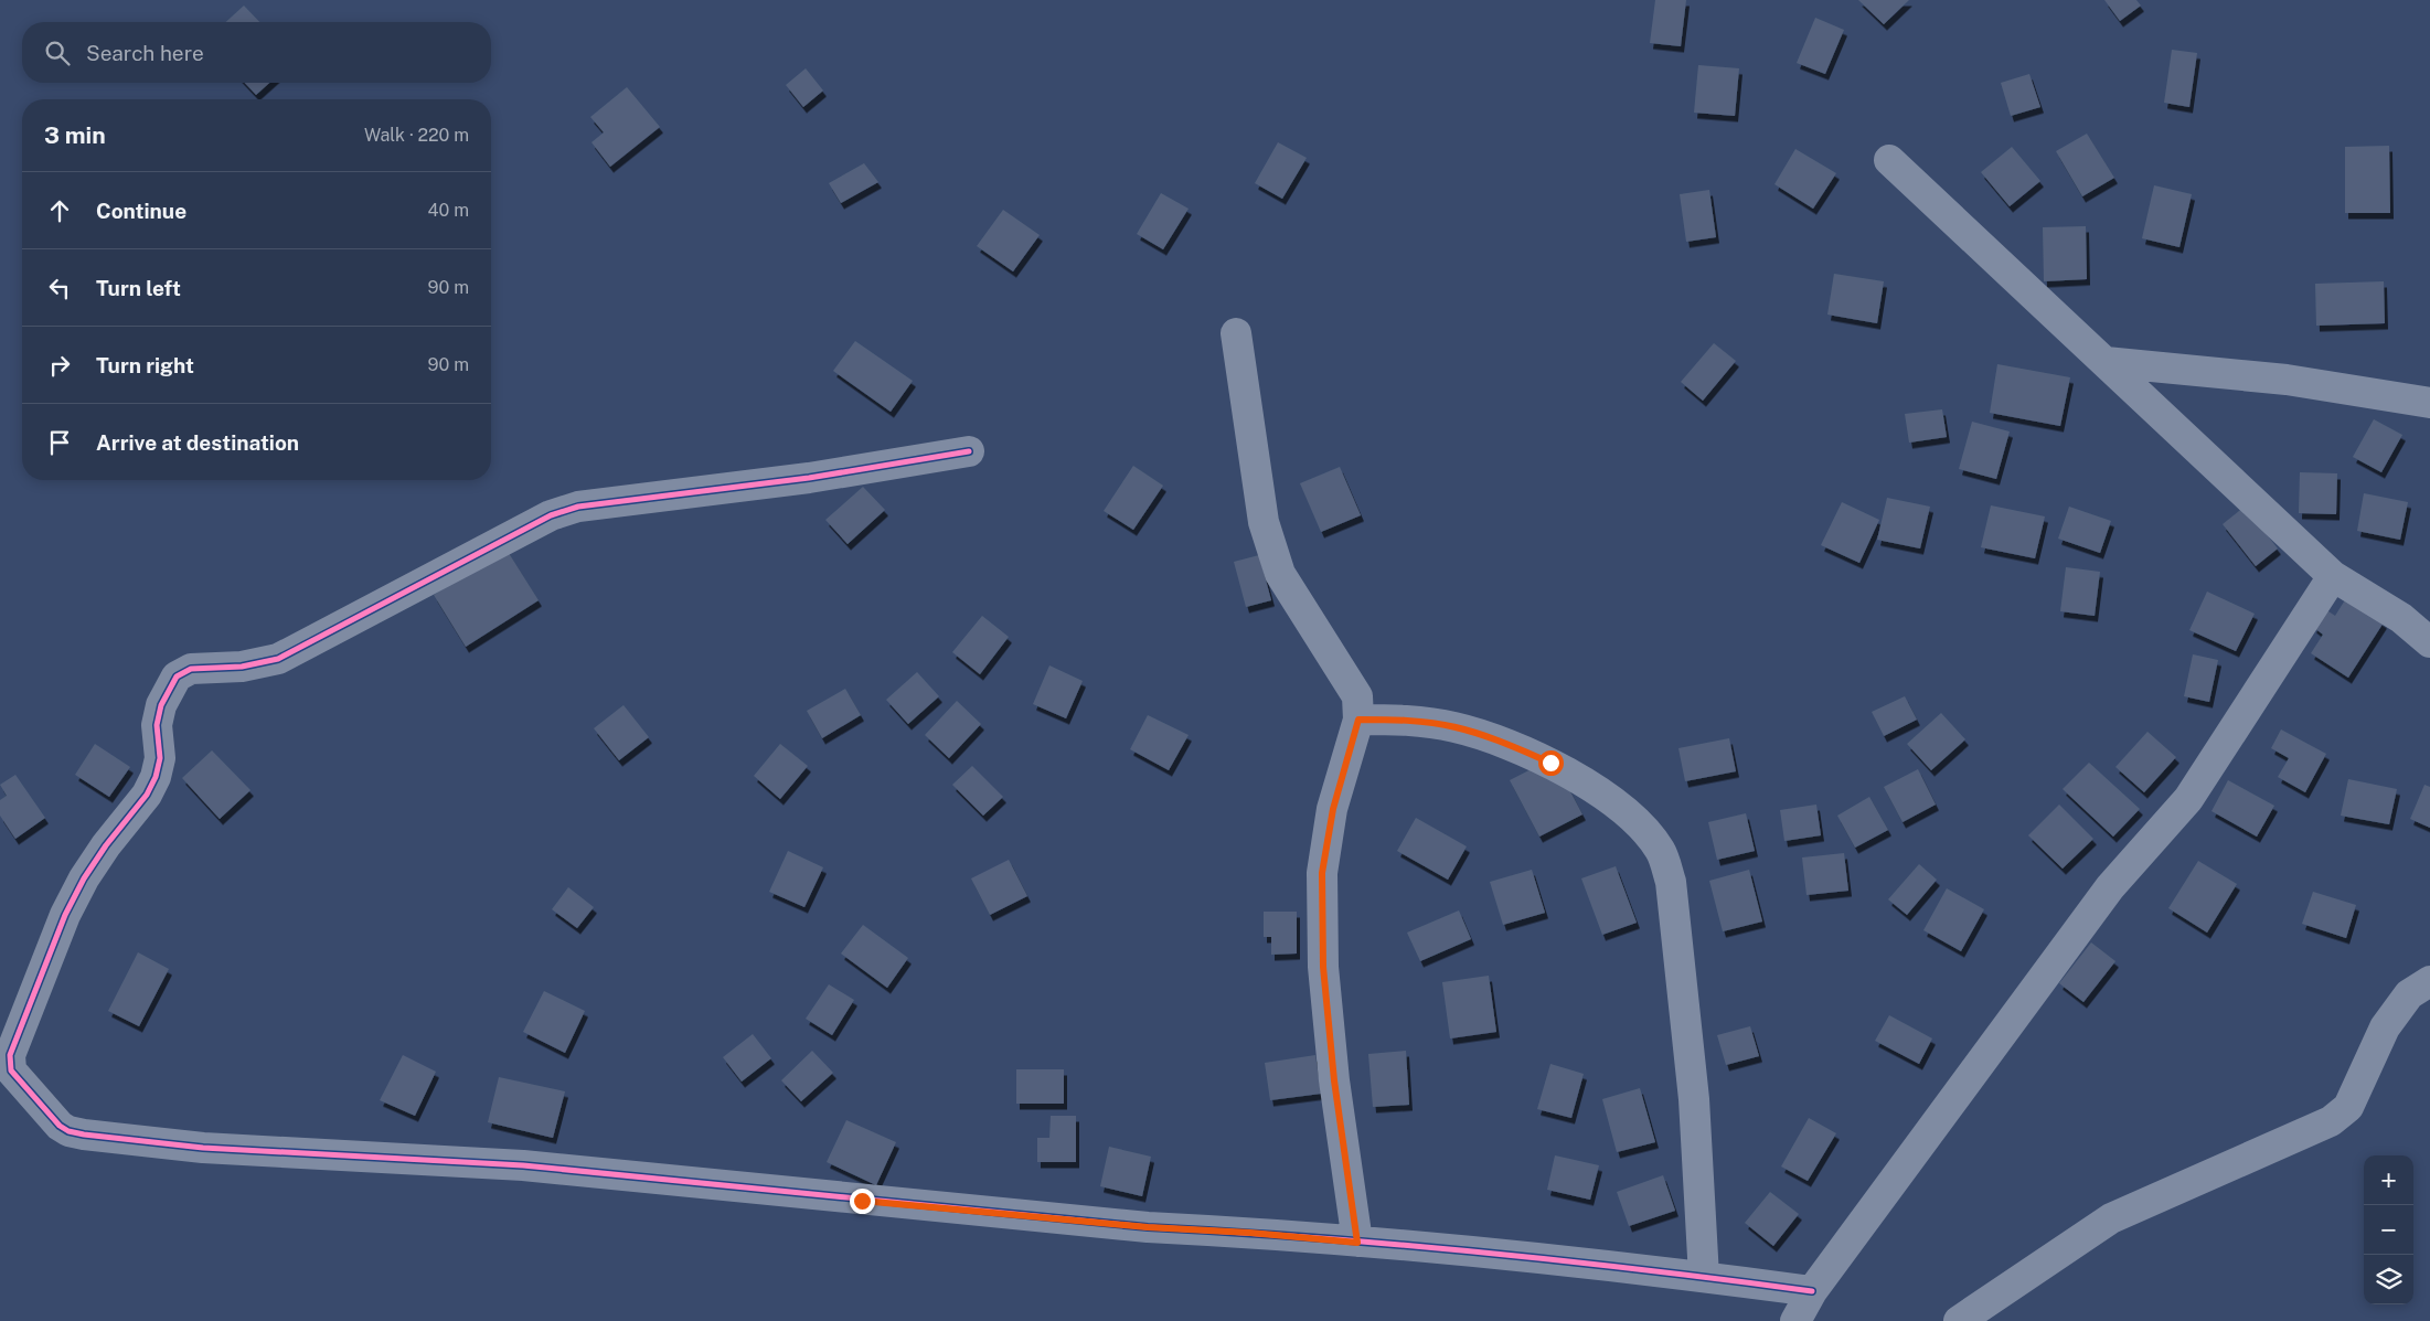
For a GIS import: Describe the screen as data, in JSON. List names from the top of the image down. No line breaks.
{"page":{"search":"Search here","heading":["3 min","Walk · 220 m"],"list":[["Continue","40 m"],["Turn left","90 m"],["Turn right","90 m"],"Arrive at destination"],"map_buttons":["+","−"]}}
